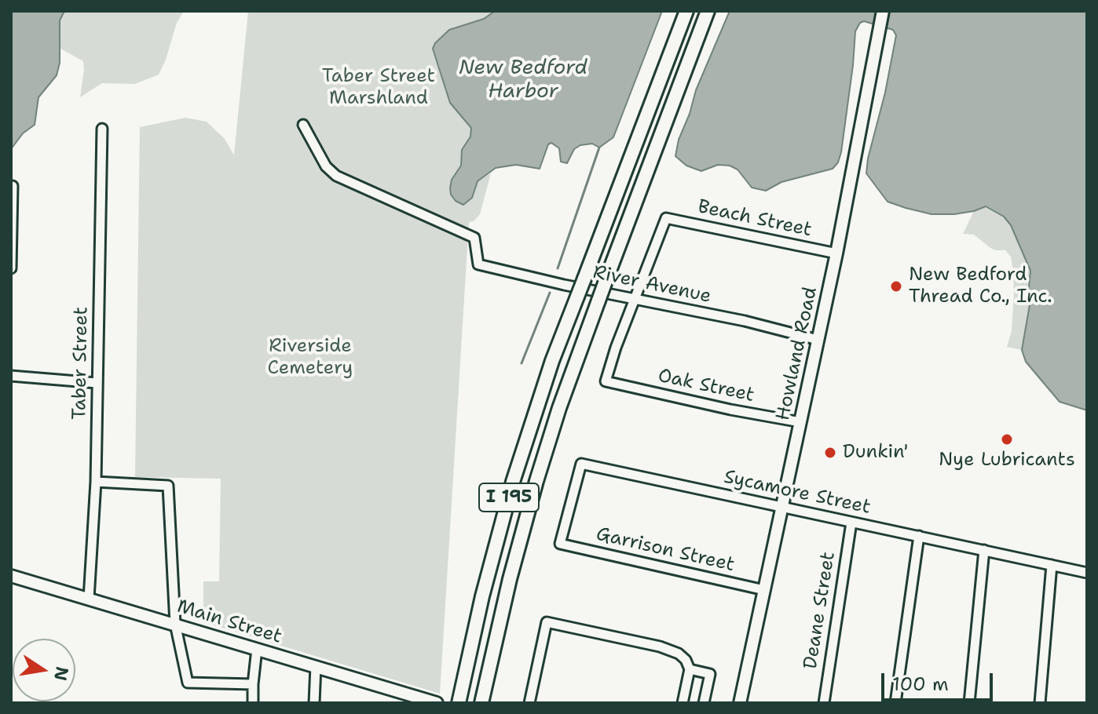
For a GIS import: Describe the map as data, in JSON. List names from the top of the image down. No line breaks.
{"streets":{"highway":["I 195"],"main road":["Howland Road","Main Street"],"street":["Beach Street","River Avenue","Taber Street","Oak Street","Sycamore Street","Garrison Street","Deane Street"]},"crossings":[["Beach Street","River Avenue"],["Beach Street","Howland Road"],["Beach Street","Oak Street"],["River Avenue","Howland Road"],["River Avenue","Oak Street"],["Howland Road","Oak Street"],["Howland Road","Sycamore Street"],["Howland Road","Garrison Street"],["Taber Street","Main Street"],["Sycamore Street","Garrison Street"],["Sycamore Street","Deane Street"]],"water":["New Bedford Harbor"],"parks":["Taber Street Marshland","Riverside Cemetery"],"places":["New Bedford Thread Co., Inc.","Nye Lubricants","Dunkin'"],"scale_bar":"100 m","north":"right"}
